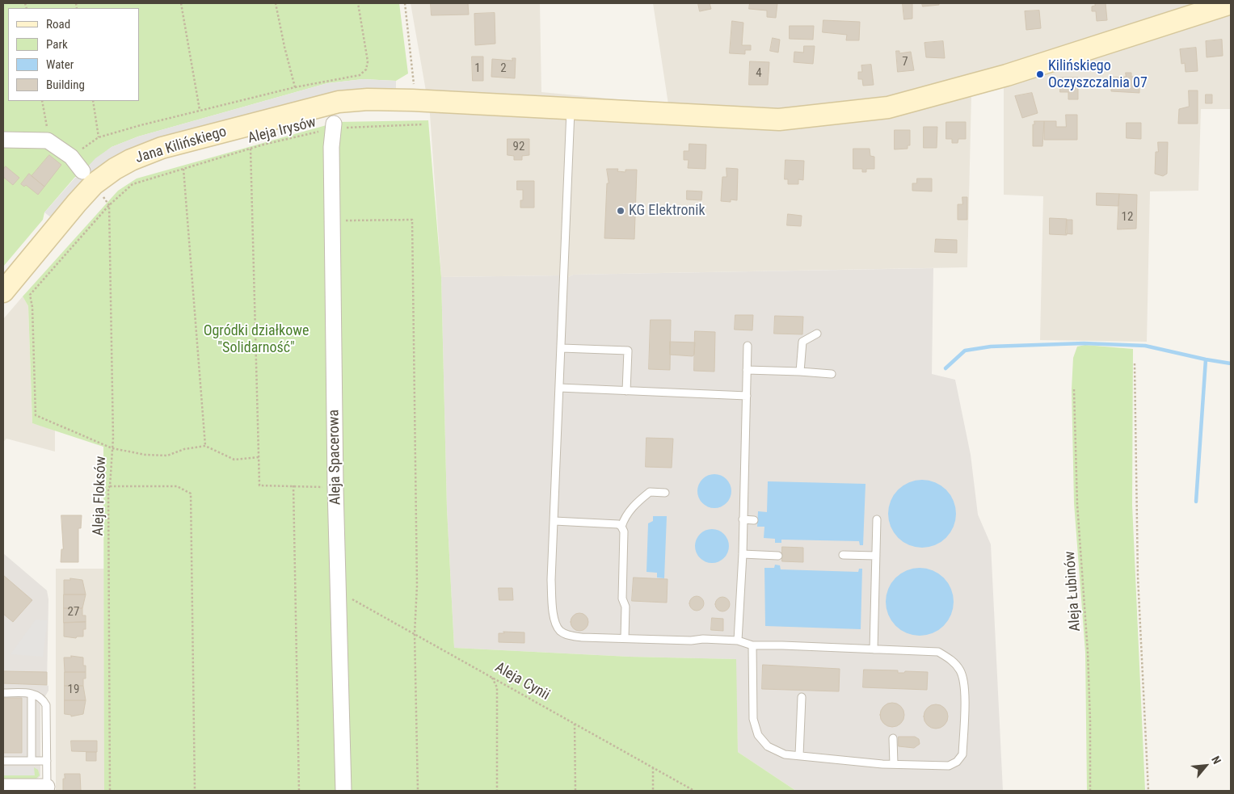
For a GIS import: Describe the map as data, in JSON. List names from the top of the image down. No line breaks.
{"streets":{"street":["Jana Kilińskiego","Aleja Spacerowa"],"path":["Aleja Irysów","Aleja Floksów","Aleja Łubinów","Aleja Cynii"]},"crossings":[["Aleja Irysów","Jana Kilińskiego"],["Aleja Irysów","Aleja Spacerowa"],["Aleja Irysów","Aleja Floksów"],["Jana Kilińskiego","Aleja Spacerowa"],["Aleja Spacerowa","Aleja Cynii"]],"parks":["Ogródki działkowe \"Solidarność\""],"places":["Kilińskiego Oczyszczalnia 07","KG Elektronik"],"house_numbers":["7","1","2","4","92","12","27","19"],"legend":["Road","Park","Water","Building"],"north":"top right"}
